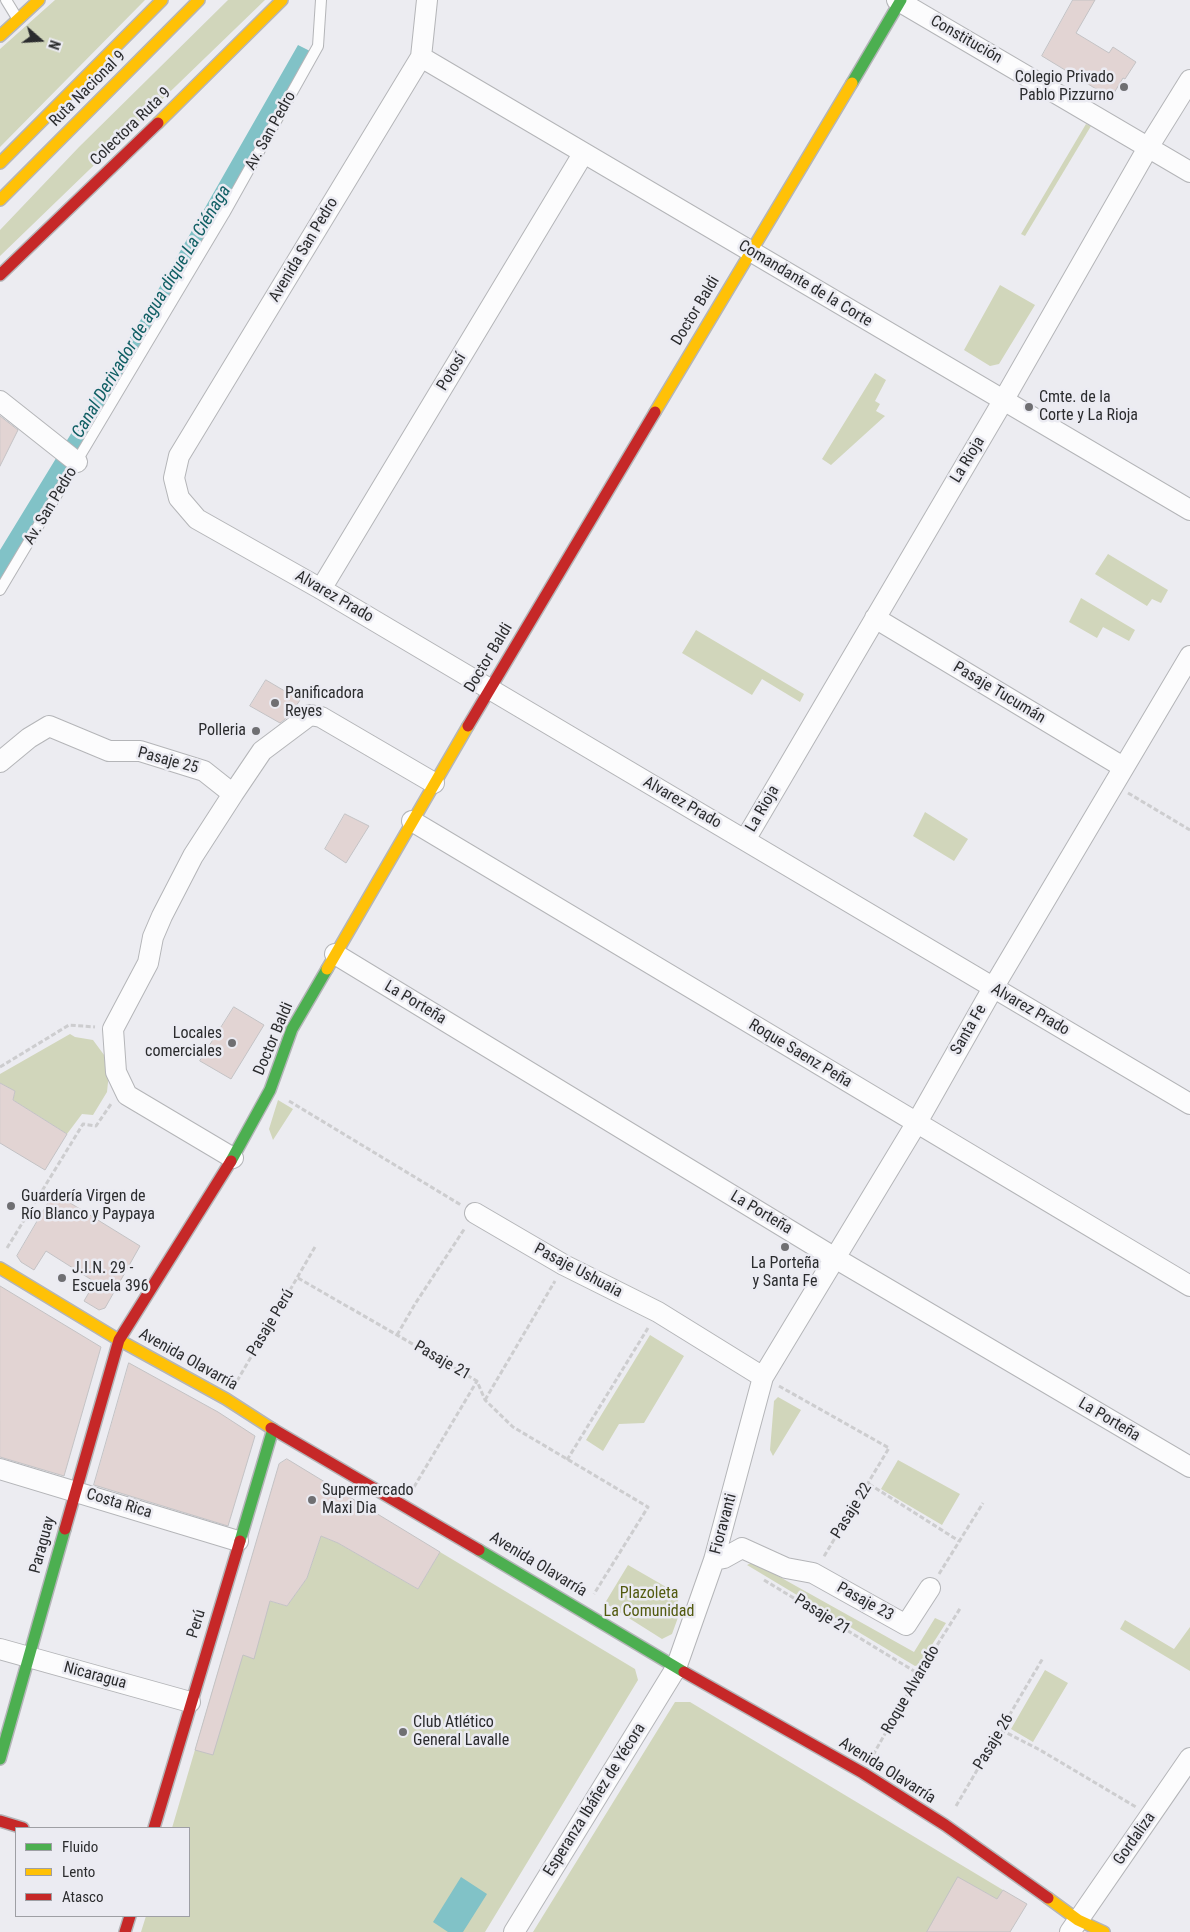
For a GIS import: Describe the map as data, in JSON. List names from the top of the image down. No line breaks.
{"streets":{"main road":["Ruta Nacional 9","Colectora Ruta 9","Doctor Baldi","Avenida Olavarría","Paraguay","Perú"],"street":["Constitución","Avenida San Pedro","Comandante de la Corte","Potosí","La Rioja","Alvarez Prado","Pasaje Tucumán","Pasaje 25","La Porteña","Santa Fe","Roque Saenz Peña","Pasaje Ushuaia","Costa Rica","Fioravanti","Pasaje 23","Nicaragua","Esperanza Ibáñez de Yécora","Gordaliza"],"lane":["Av. San Pedro"],"path":["Pasaje Perú","Pasaje 21","Pasaje 22","Roque Alvarado","Pasaje 26"]},"crossings":[["Constitución","Doctor Baldi"],["Constitución","La Rioja"],["Avenida San Pedro","Comandante de la Corte"],["Avenida San Pedro","Alvarez Prado"],["Comandante de la Corte","Doctor Baldi"],["Comandante de la Corte","Potosí"],["Comandante de la Corte","La Rioja"],["Doctor Baldi","Alvarez Prado"],["Doctor Baldi","La Porteña"],["Doctor Baldi","Roque Saenz Peña"],["Doctor Baldi","Avenida Olavarría"],["Doctor Baldi","Paraguay"],["Potosí","Alvarez Prado"],["La Rioja","Alvarez Prado"],["La Rioja","Pasaje Tucumán"],["Alvarez Prado","Santa Fe"],["Pasaje Tucumán","Santa Fe"],["La Porteña","Santa Fe"],["Santa Fe","Roque Saenz Peña"],["Santa Fe","Pasaje Ushuaia"],["Santa Fe","Pasaje 22"],["Santa Fe","Fioravanti"],["Pasaje Ushuaia","Pasaje 22"],["Pasaje Ushuaia","Fioravanti"],["Pasaje Perú","Avenida Olavarría"],["Pasaje Perú","Pasaje 21"],["Avenida Olavarría","Pasaje 21"],["Avenida Olavarría","Fioravanti"],["Avenida Olavarría","Paraguay"],["Avenida Olavarría","Perú"],["Avenida Olavarría","Roque Alvarado"],["Avenida Olavarría","Pasaje 26"],["Avenida Olavarría","Esperanza Ibáñez de Yécora"],["Avenida Olavarría","Gordaliza"],["Pasaje 21","Roque Alvarado"],["Costa Rica","Paraguay"],["Costa Rica","Perú"],["Pasaje 22","Fioravanti"],["Pasaje 22","Pasaje 23"],["Fioravanti","Esperanza Ibáñez de Yécora"],["Paraguay","Nicaragua"],["Perú","Nicaragua"]],"water":["Canal Derivador de agua dique La Ciénaga"],"parks":["Plazoleta La Comunidad"],"places":["Colegio Privado Pablo Pizzurno","Cmte. de la Corte y La Rioja","Panificadora Reyes","Polleria","Locales comerciales","Guardería Virgen de Río Blanco y Paypaya","La Porteña y Santa Fe","J.I.N. 29 - Escuela 396","Supermercado Maxi Dia","Club Atlético General Lavalle"],"legend":["Fluido","Lento","Atasco"],"north":"right"}
